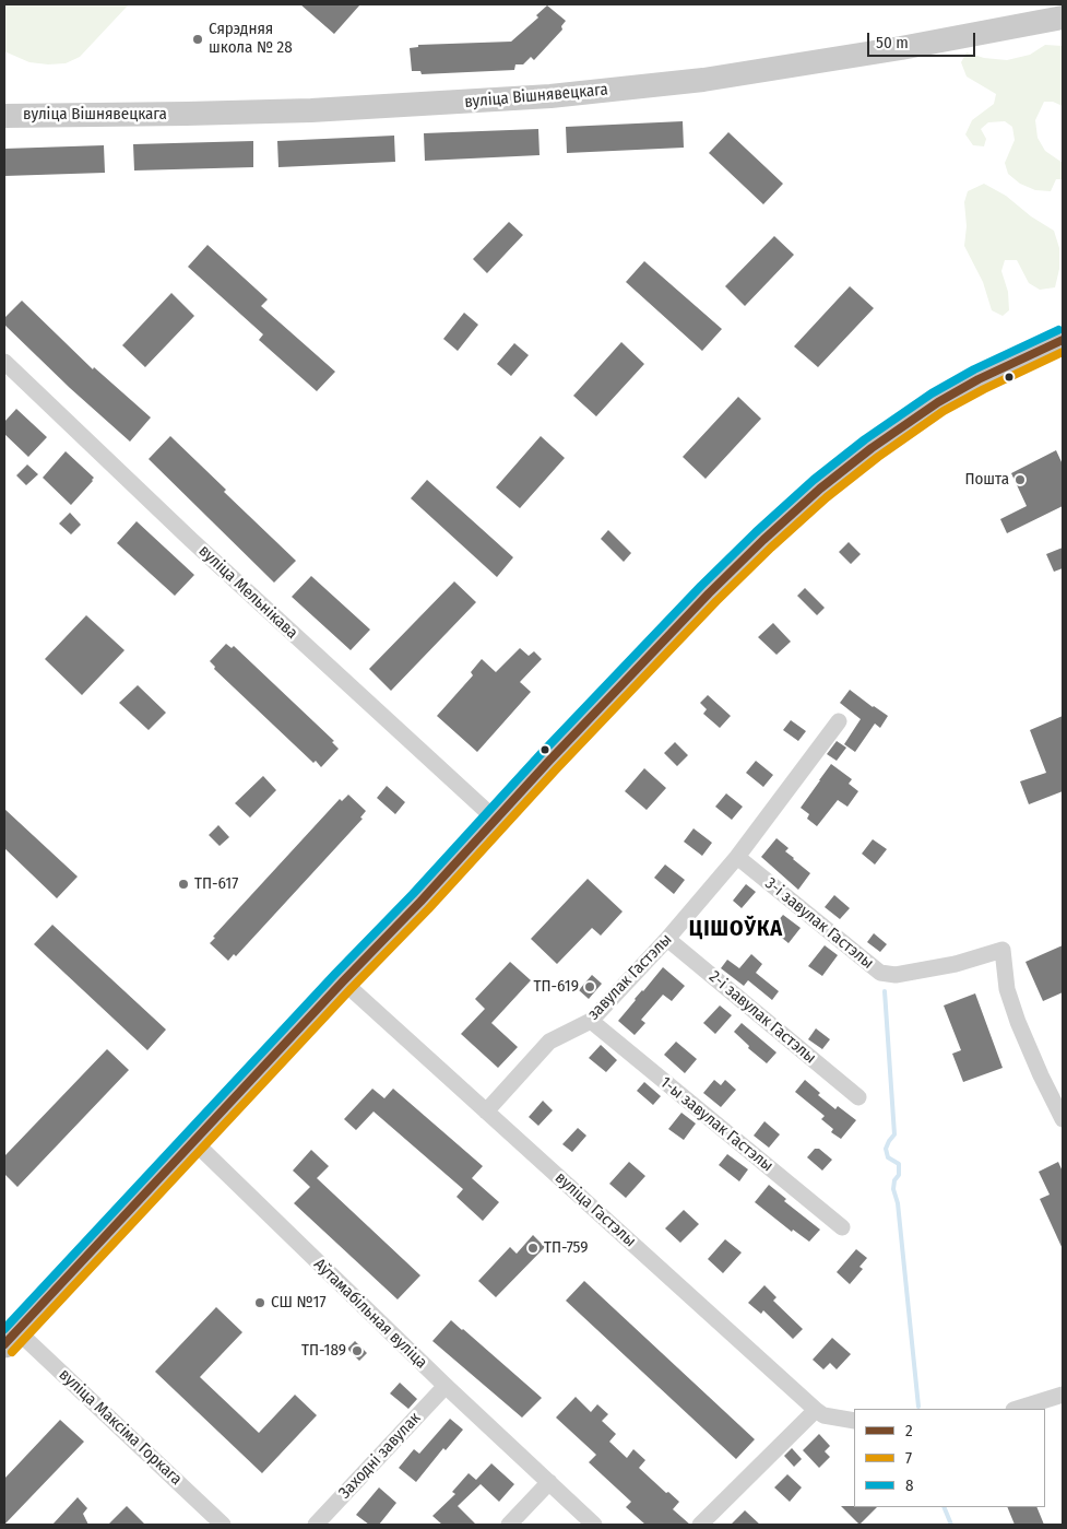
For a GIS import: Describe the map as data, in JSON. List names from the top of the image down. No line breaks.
{"streets":{"main road":["вуліца Вішнявецкага"],"street":["вуліца Мельнікава","3-і завулак Гастэлы","завулак Гастэлы","2-і завулак Гастэлы","1-ы завулак Гастэлы","вуліца Гастэлы","Аўтамабільная вуліца","вуліца Максіма Горкага","Заходні завулак"]},"crossings":[["3-і завулак Гастэлы","завулак Гастэлы"],["завулак Гастэлы","2-і завулак Гастэлы"],["завулак Гастэлы","1-ы завулак Гастэлы"],["завулак Гастэлы","вуліца Гастэлы"],["Аўтамабільная вуліца","Заходні завулак"]],"districts":["ЦІШОЎКА"],"places":["Сярэдняя школа № 28","Пошта","ТП-617","ТП-619","ТП-759","СШ №17","ТП-189"],"lines":["transit line 8","transit line 2","transit line 7"],"legend":["2","7","8"],"scale_bar":"50 m"}
